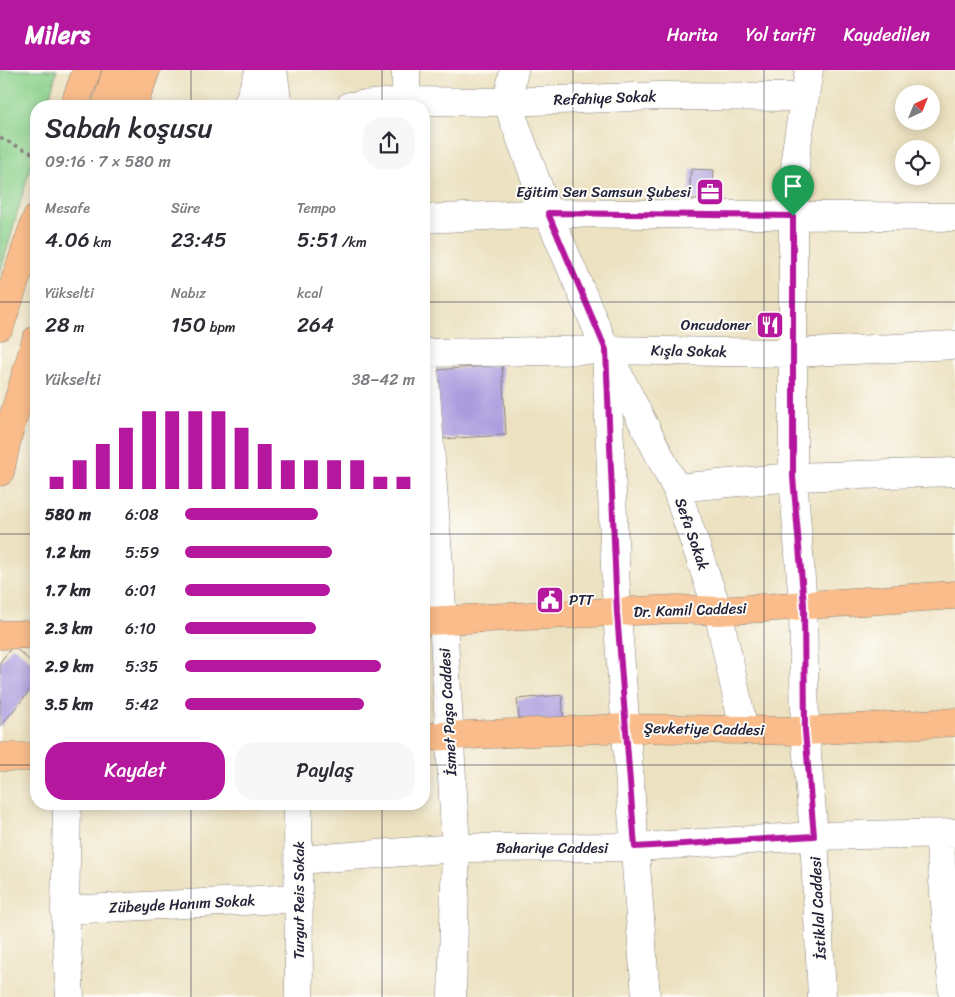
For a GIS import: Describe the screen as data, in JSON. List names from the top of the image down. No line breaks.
{"streets":{"main road":["Dr. Kamil Caddesi","Şevketiye Caddesi"],"street":["Refahiye Sokak","Kışla Sokak","Sefa Sokak","İsmet Paşa Caddesi","Bahariye Caddesi","Turgut Reis Sokak","Zübeyde Hanım Sokak","İstiklal Caddesi"]},"crossings":[["Refahiye Sokak","Sefa Sokak"],["Refahiye Sokak","İstiklal Caddesi"],["Kışla Sokak","Sefa Sokak"],["Kışla Sokak","İstiklal Caddesi"],["Sefa Sokak","Dr. Kamil Caddesi"],["Sefa Sokak","Şevketiye Caddesi"],["Dr. Kamil Caddesi","İsmet Paşa Caddesi"],["Dr. Kamil Caddesi","İstiklal Caddesi"],["İsmet Paşa Caddesi","Şevketiye Caddesi"],["İsmet Paşa Caddesi","Bahariye Caddesi"],["Şevketiye Caddesi","İstiklal Caddesi"],["Bahariye Caddesi","Turgut Reis Sokak"],["Bahariye Caddesi","İstiklal Caddesi"],["Turgut Reis Sokak","Zübeyde Hanım Sokak"]],"places":{"office":["Eğitim Sen Samsun Şubesi"],"restaurant":["Oncudoner"],"public building":["PTT"]},"north":"top right","page":{"header":"Milers","nav":["Harita","Yol tarifi","Kaydedilen"],"heading":["Sabah koşusu","09:16 · 7 × 580 m"],"stats":[["Mesafe","4.06 km"],["Süre","23:45"],["Tempo","5:51 /km"],["Yükselti","28 m"],["Nabız","150 bpm"],["kcal","264"]],"chart":["Yükselti","38–42 m"],"list":[{"name":"580 m","note":"6:08"},{"name":"1.2 km","note":"5:59"},{"name":"1.7 km","note":"6:01"},{"name":"2.3 km","note":"6:10"},{"name":"2.9 km","note":"5:35"},{"name":"3.5 km","note":"5:42"}],"buttons":["Kaydet","Paylaş"]}}
